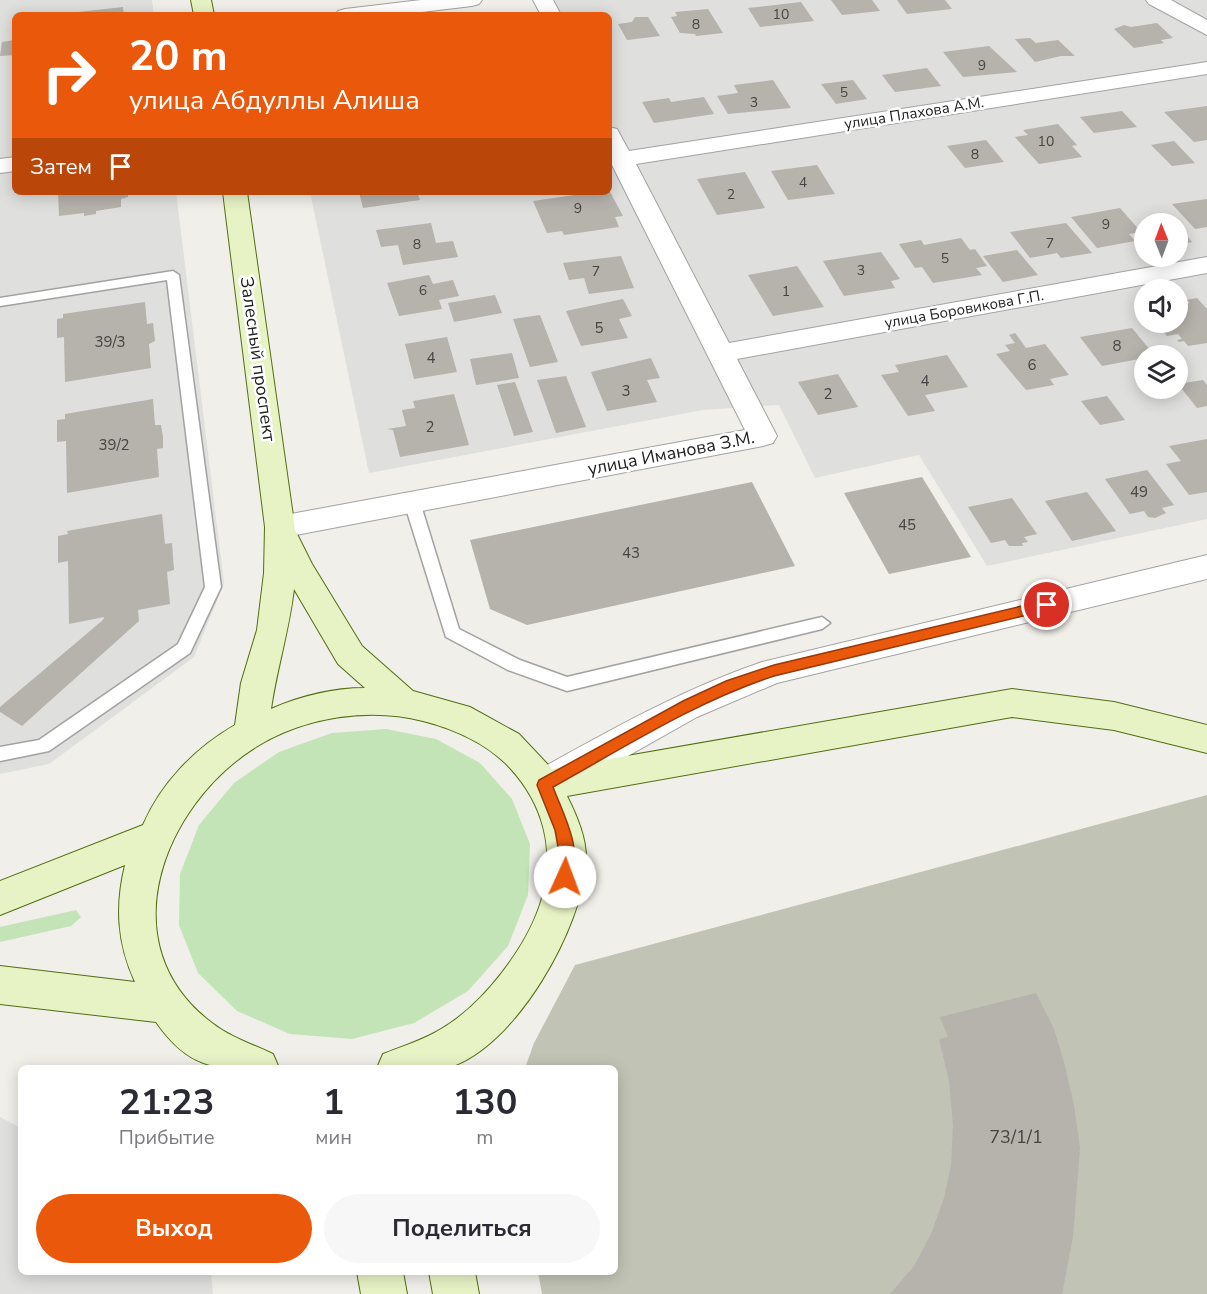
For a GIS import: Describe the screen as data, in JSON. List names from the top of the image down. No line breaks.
{"streets":{"main road":["Залесный проспект"],"street":["улица Плахова А.М.","улица Боровикова Г.П.","улица Иманова З.М."]},"crossings":[["улица Плахова А.М.","улица Иманова З.М."],["улица Боровикова Г.П.","улица Иманова З.М."],["Залесный проспект","улица Иманова З.М."]],"house_numbers":["10","8","9","5","3","10","8","4","2","9","9","7","8","5","3","7","6","1","5","39/3","8","4","6","4","3","2","2","39/2","49","45","43","73/1/1"],"north":"top","page":{"turn":["20 m","улица Абдуллы Алиша"],"then":"Затем","eta":["21:23","Прибытие","1","мин","130","m"],"buttons":["Выход","Поделиться"]}}
